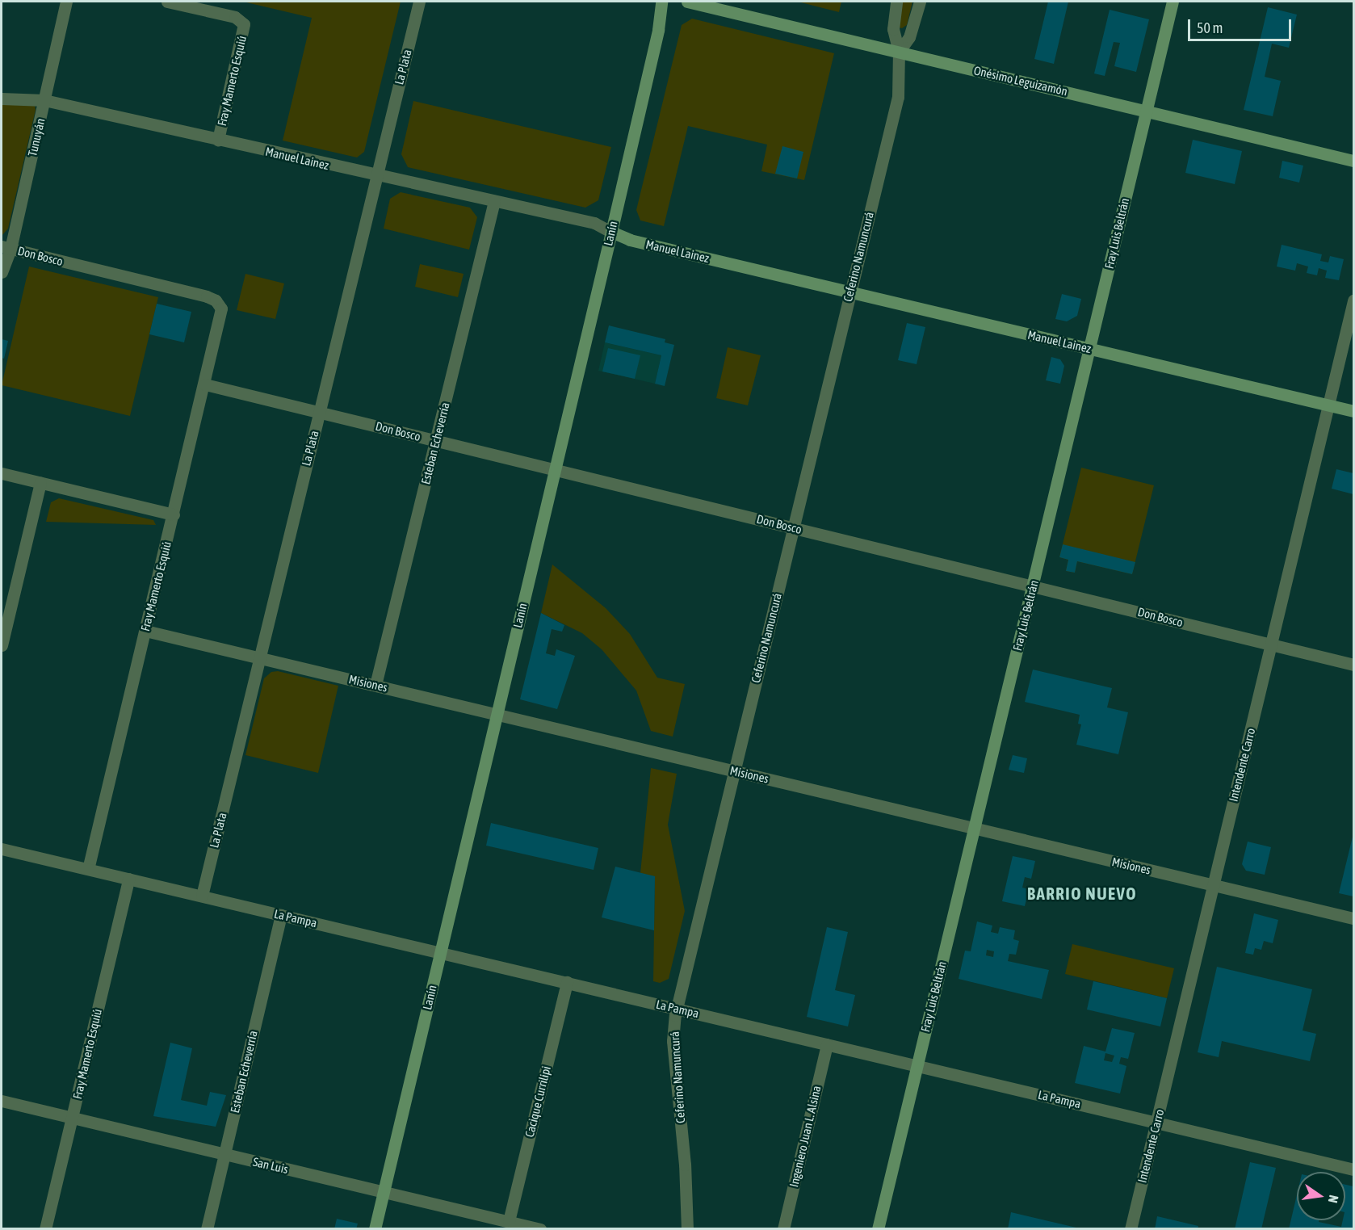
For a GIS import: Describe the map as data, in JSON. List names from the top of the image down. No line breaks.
{"streets":{"street":["La Plata","Fray Mamerto Esquiú","Onésimo Leguizamón","Tunuyán","Manuel Lainez","Lanín","Fray Luis Beltrán","Don Bosco","Ceferino Namuncurá","Esteban Echeverría","Misiones","Intendente Carro","La Pampa","Cacique Currilipi","Ingeniero Juan L. Alsina","San Luis"]},"crossings":[["La Plata","Manuel Lainez"],["La Plata","Don Bosco"],["La Plata","Misiones"],["La Plata","La Pampa"],["Fray Mamerto Esquiú","Manuel Lainez"],["Fray Mamerto Esquiú","Don Bosco"],["Fray Mamerto Esquiú","Misiones"],["Fray Mamerto Esquiú","La Pampa"],["Fray Mamerto Esquiú","San Luis"],["Onésimo Leguizamón","Fray Luis Beltrán"],["Onésimo Leguizamón","Ceferino Namuncurá"],["Tunuyán","Manuel Lainez"],["Tunuyán","Don Bosco"],["Manuel Lainez","Lanín"],["Manuel Lainez","Fray Luis Beltrán"],["Manuel Lainez","Ceferino Namuncurá"],["Manuel Lainez","Esteban Echeverría"],["Manuel Lainez","Intendente Carro"],["Lanín","Don Bosco"],["Lanín","Misiones"],["Lanín","La Pampa"],["Lanín","San Luis"],["Fray Luis Beltrán","Don Bosco"],["Fray Luis Beltrán","Misiones"],["Fray Luis Beltrán","La Pampa"],["Don Bosco","Ceferino Namuncurá"],["Don Bosco","Esteban Echeverría"],["Don Bosco","Intendente Carro"],["Ceferino Namuncurá","Misiones"],["Ceferino Namuncurá","La Pampa"],["Esteban Echeverría","Misiones"],["Esteban Echeverría","La Pampa"],["Esteban Echeverría","San Luis"],["Misiones","Intendente Carro"],["Intendente Carro","La Pampa"],["La Pampa","Cacique Currilipi"],["La Pampa","Ingeniero Juan L. Alsina"],["Cacique Currilipi","San Luis"]],"districts":["BARRIO NUEVO"],"scale_bar":"50 m","north":"right"}
